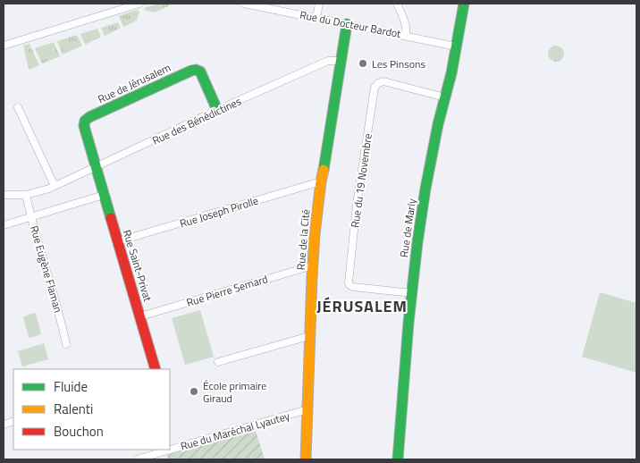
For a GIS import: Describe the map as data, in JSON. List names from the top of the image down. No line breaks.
{"streets":{"street":["Rue du Docteur Bardot","Rue de Jérusalem","Rue des Bénédictines","Rue du 19 Novembre","Rue Joseph Pirolle","Rue de Marly","Rue de la Cité","Rue Saint-Privat","Rue Eugène Flaman","Rue Pierre Semard","Rue du Maréchal Lyautey"]},"crossings":[["Rue du Docteur Bardot","Rue de Marly"],["Rue du Docteur Bardot","Rue de la Cité"],["Rue de Jérusalem","Rue des Bénédictines"],["Rue de Jérusalem","Rue Saint-Privat"],["Rue des Bénédictines","Rue de la Cité"],["Rue des Bénédictines","Rue Saint-Privat"],["Rue des Bénédictines","Rue Eugène Flaman"],["Rue du 19 Novembre","Rue de Marly"],["Rue Joseph Pirolle","Rue de la Cité"],["Rue Joseph Pirolle","Rue Saint-Privat"],["Rue de la Cité","Rue Pierre Semard"],["Rue de la Cité","Rue du Maréchal Lyautey"],["Rue Saint-Privat","Rue Pierre Semard"]],"districts":["JÉRUSALEM"],"places":["Les Pinsons","École primaire Giraud"],"legend":["Fluide","Ralenti","Bouchon"]}
